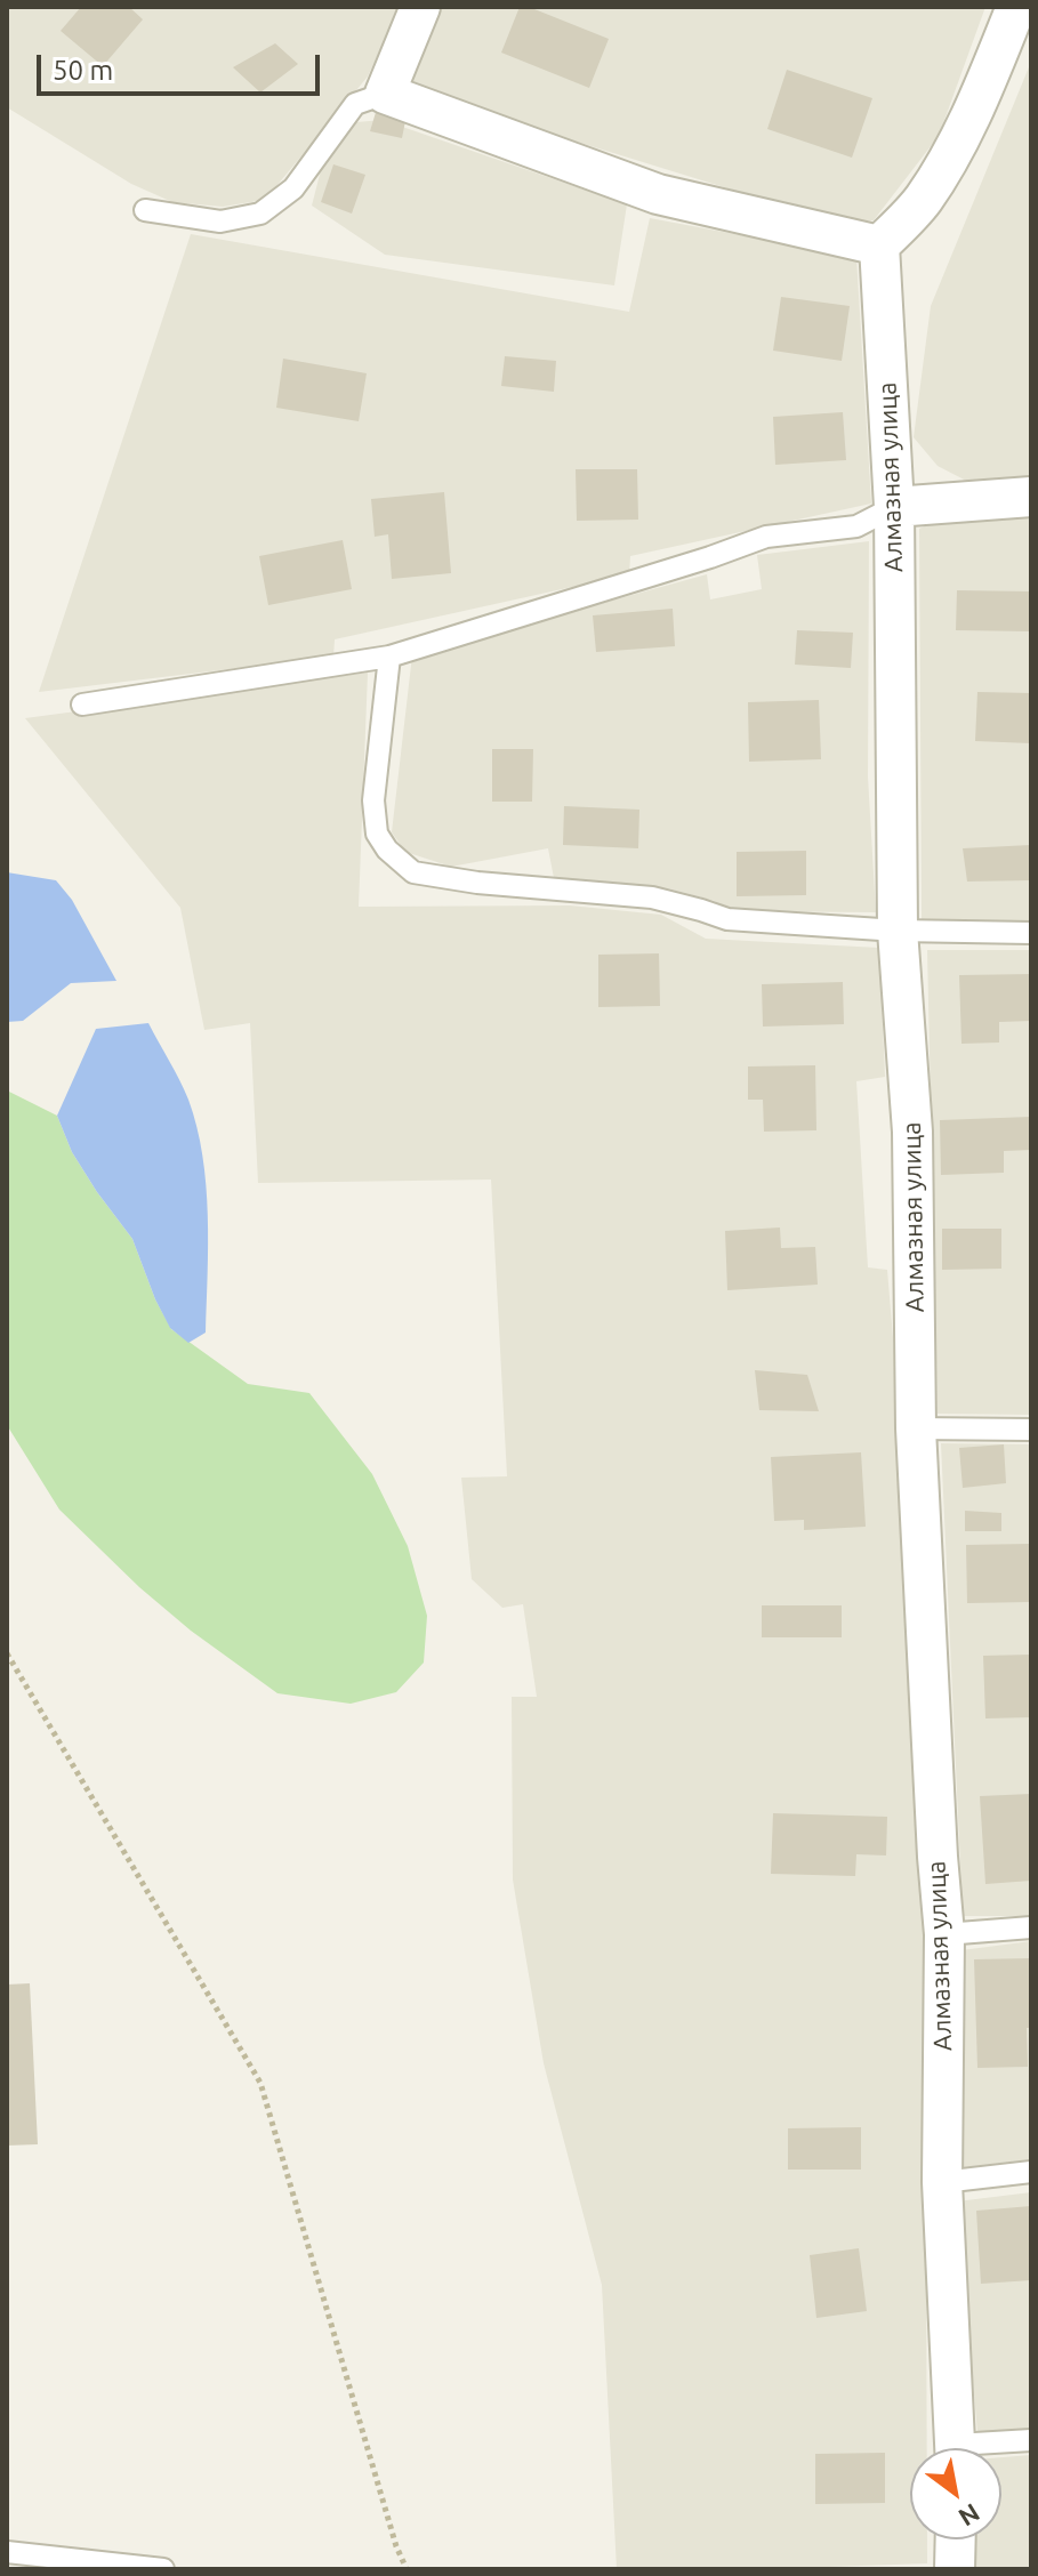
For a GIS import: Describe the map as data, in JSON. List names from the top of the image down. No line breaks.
{"streets":{"street":["Алмазная улица"]},"scale_bar":"50 m","north":"bottom right"}
